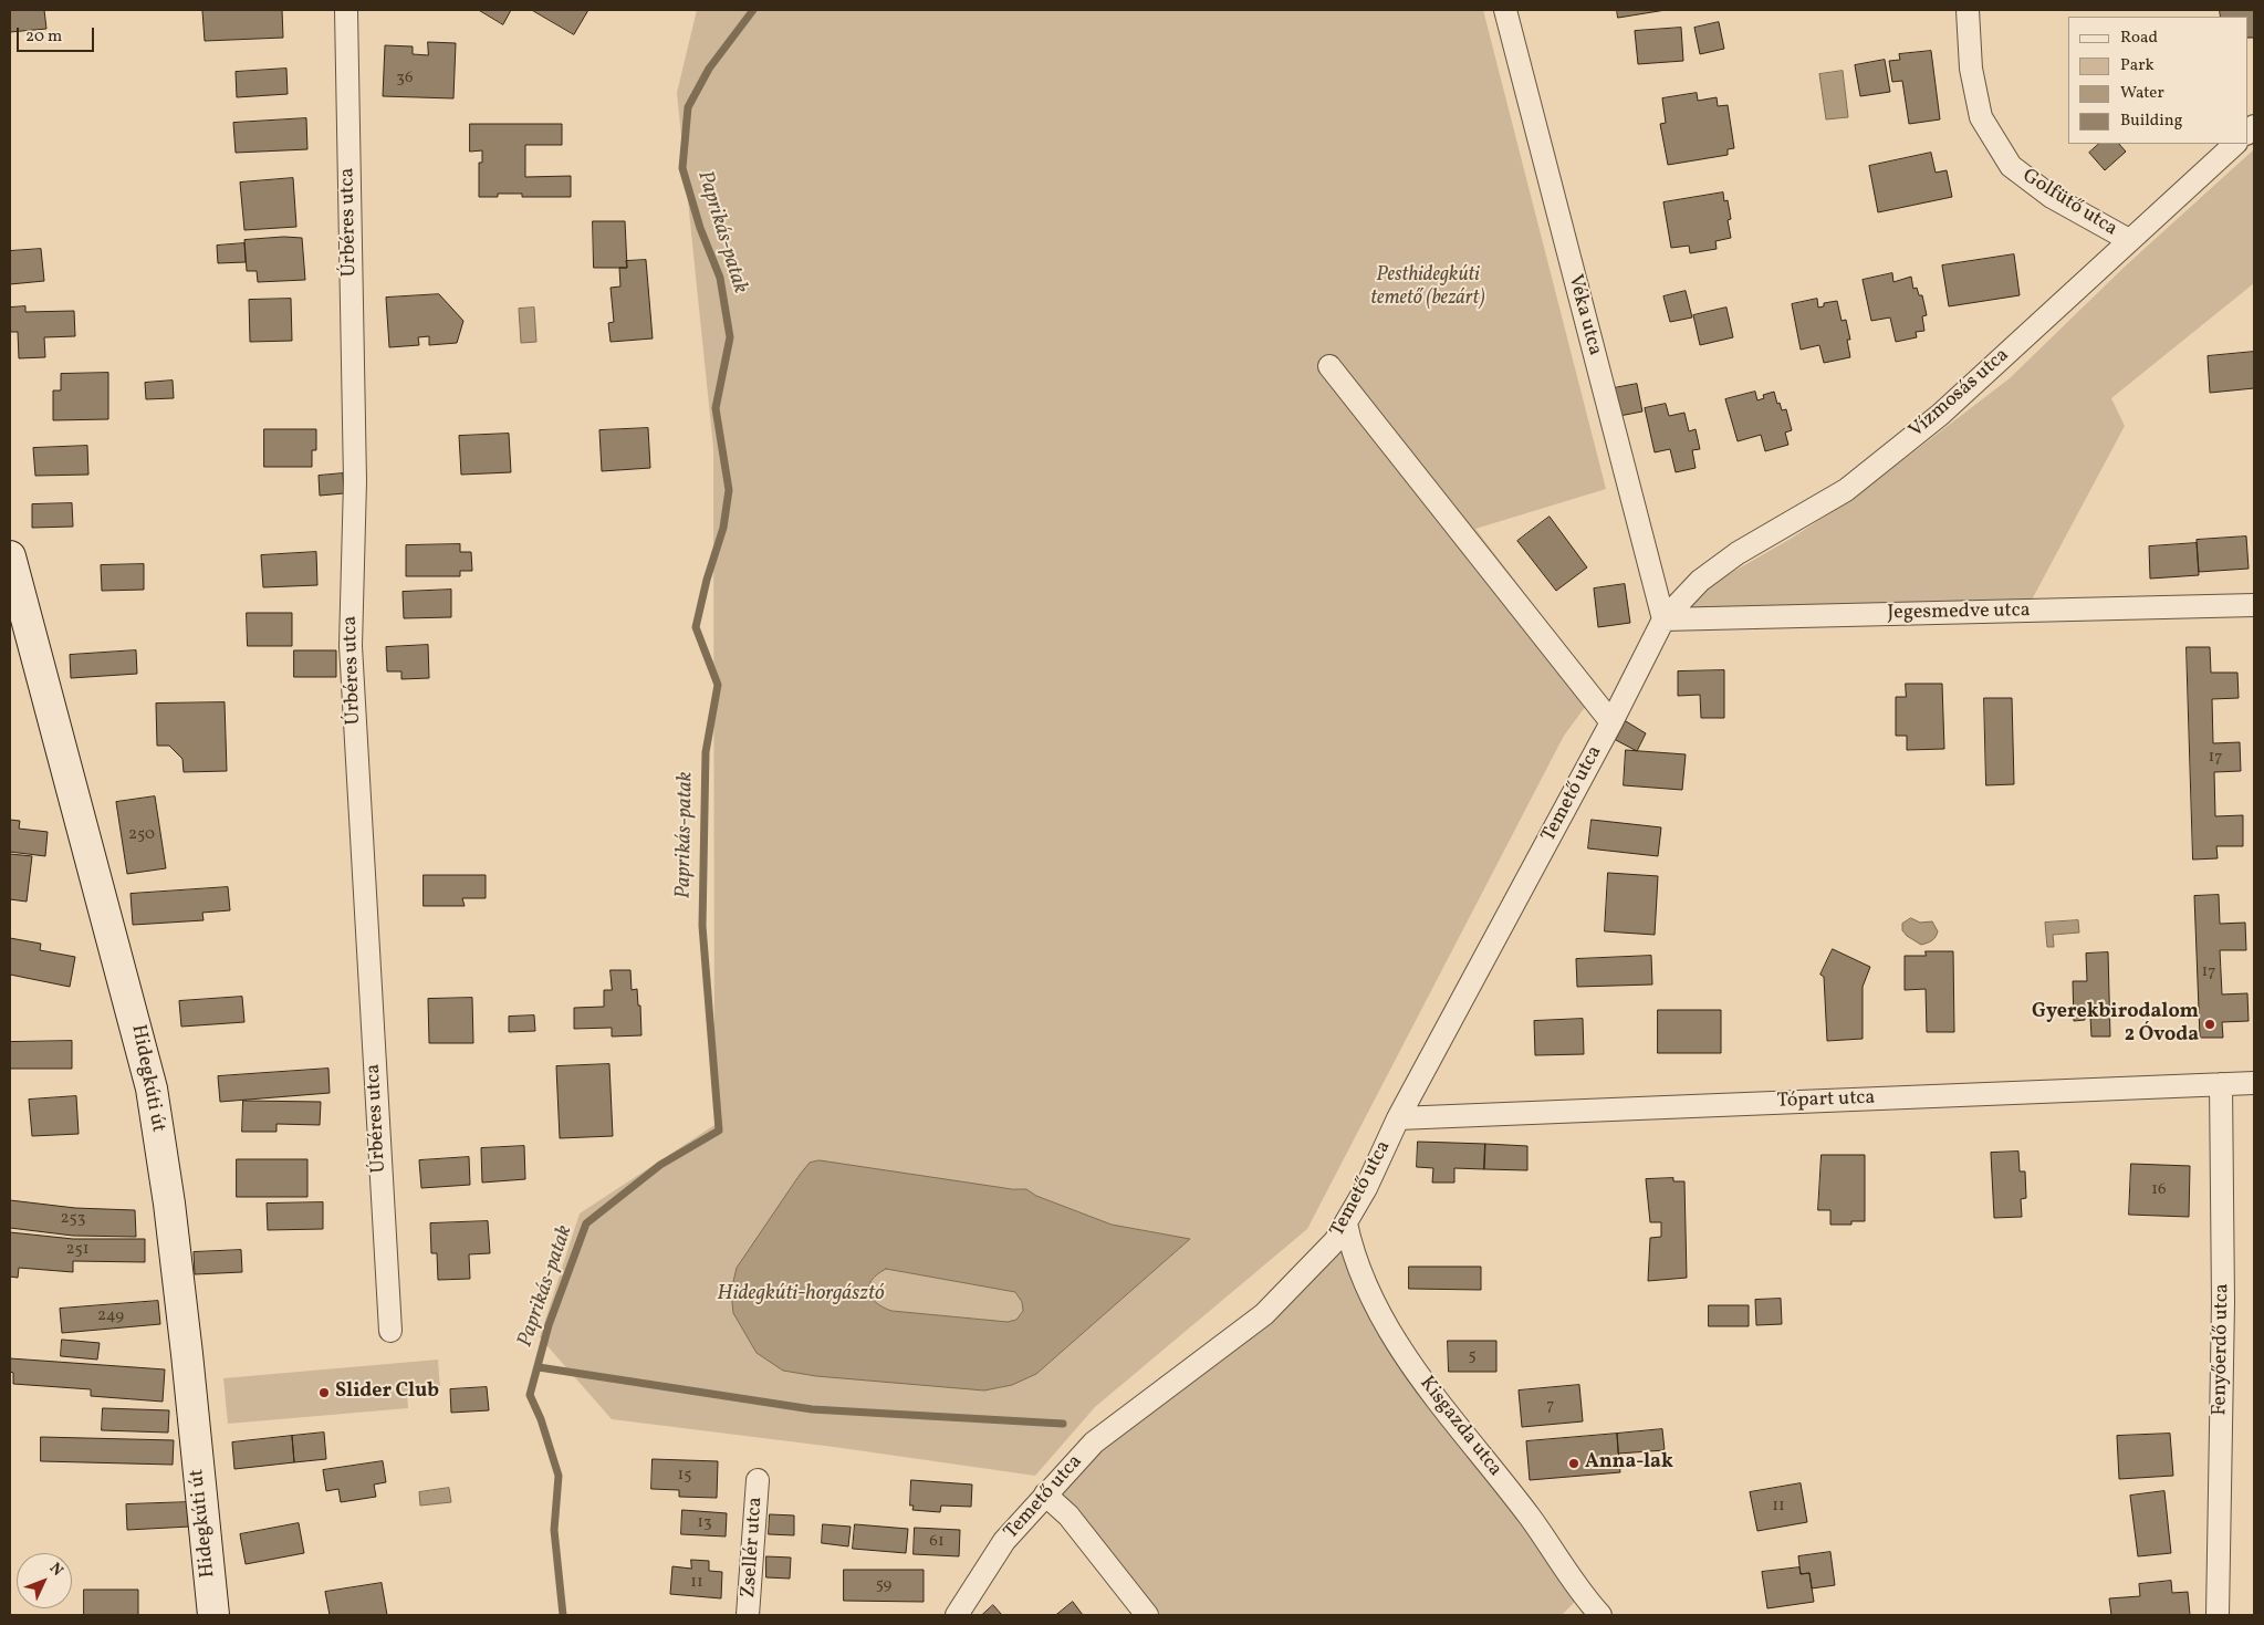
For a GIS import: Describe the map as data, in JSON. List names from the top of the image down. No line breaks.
{"streets":{"main road":["Hidegkúti út"],"street":["Golfütő utca","Úrbéres utca","Véka utca","Vízmosás utca","Jegesmedve utca","Temető utca","Tópart utca","Fenyőerdő utca","Kisgazda utca","Zsellér utca"]},"crossings":[["Golfütő utca","Vízmosás utca"],["Véka utca","Vízmosás utca"],["Véka utca","Jegesmedve utca"],["Véka utca","Temető utca"],["Vízmosás utca","Jegesmedve utca"],["Vízmosás utca","Temető utca"],["Jegesmedve utca","Temető utca"],["Temető utca","Tópart utca"],["Temető utca","Kisgazda utca"],["Tópart utca","Fenyőerdő utca"]],"water":["Paprikás-patak","Hidegkúti-horgásztó"],"parks":["Pesthidegkúti temető (bezárt)"],"places":["Gyerekbirodalom 2 Óvoda","Slider Club","Anna-lak"],"house_numbers":["36","17","250","17","16","253","251","249","5","7","15","11","13","61","11","59"],"legend":["Road","Park","Water","Building"],"scale_bar":"20 m","north":"top right"}
